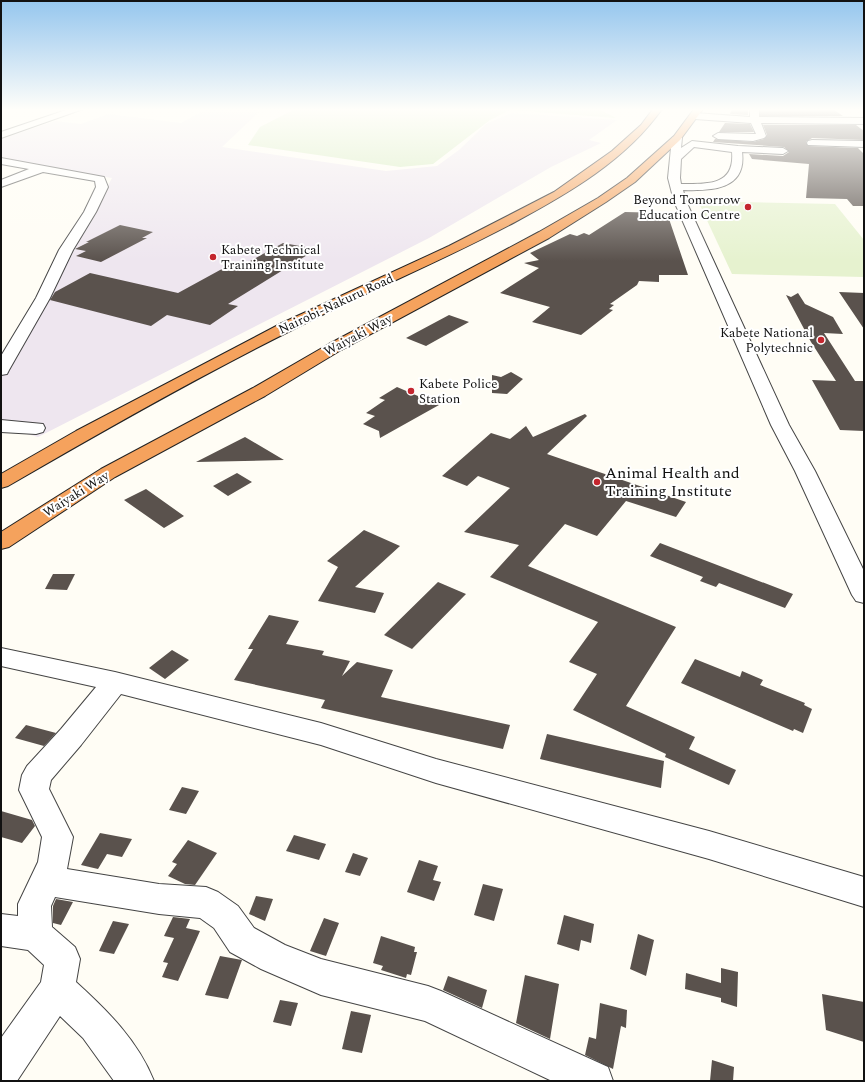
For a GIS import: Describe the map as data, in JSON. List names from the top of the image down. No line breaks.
{"streets":{"highway":["Nairobi-Nakuru Road","Waiyaki Way"]},"places":["Beyond Tomorrow Education Centre","Kabete Technical Training Institute","Kabete National Polytechnic","Kabete Police Station","Animal Health and Training Institute"]}
